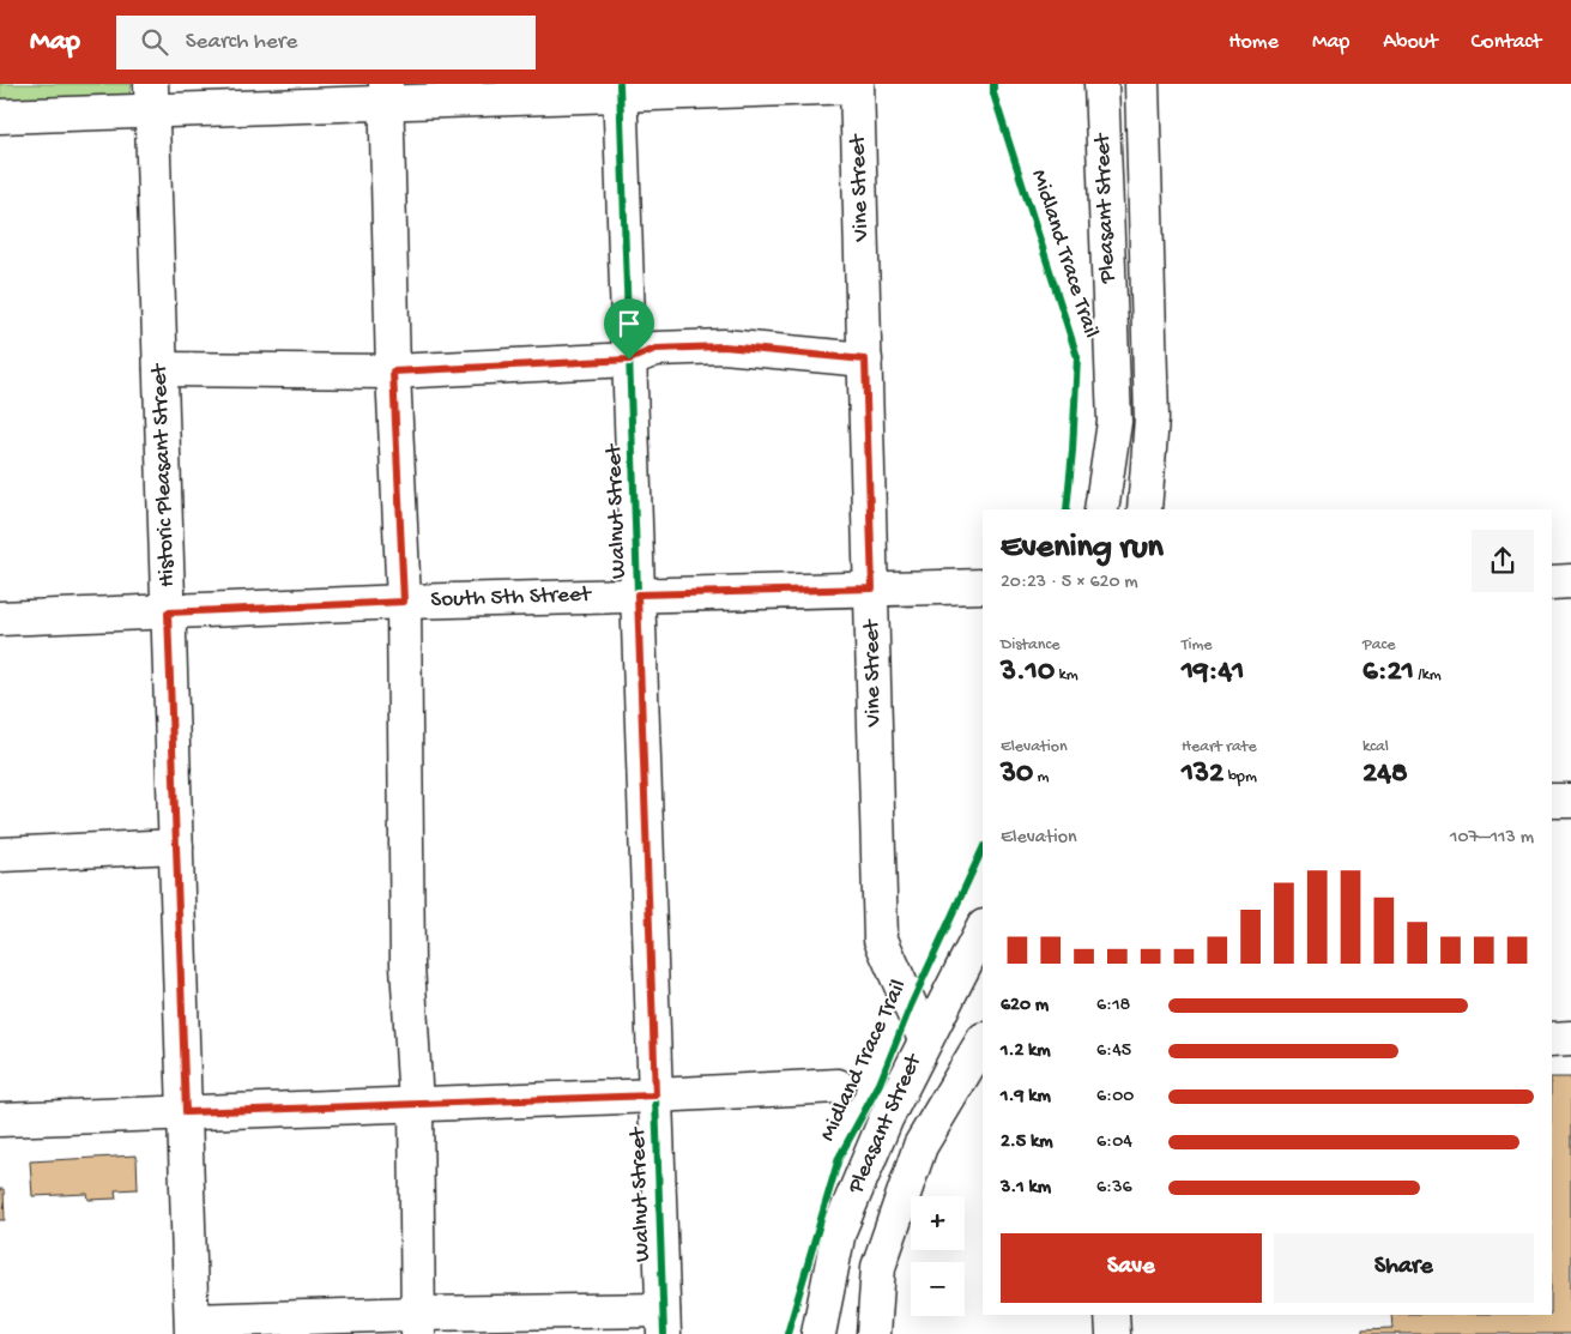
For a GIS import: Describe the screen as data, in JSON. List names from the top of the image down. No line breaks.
{"streets":{"street":["Vine Street","Pleasant Street","Historic Pleasant Street","Walnut Street","South 5th Street"],"cycle path":["Midland Trace Trail"]},"crossings":[["Vine Street","Pleasant Street"],["Vine Street","South 5th Street"],["Historic Pleasant Street","South 5th Street"],["Walnut Street","South 5th Street"]],"page":{"header":"Map","search":"Search here","nav":["Home","Map","About","Contact"],"heading":["Evening run","20:23 · 5 × 620 m"],"stats":[["Distance","3.10 km"],["Time","19:41"],["Pace","6:21 /km"],["Elevation","30 m"],["Heart rate","132 bpm"],["kcal","248"]],"chart":["Elevation","107–113 m"],"list":[{"name":"620 m","note":"6:18"},{"name":"1.2 km","note":"6:45"},{"name":"1.9 km","note":"6:00"},{"name":"2.5 km","note":"6:04"},{"name":"3.1 km","note":"6:36"}],"map_buttons":["+","−"],"buttons":["Save","Share"]}}
